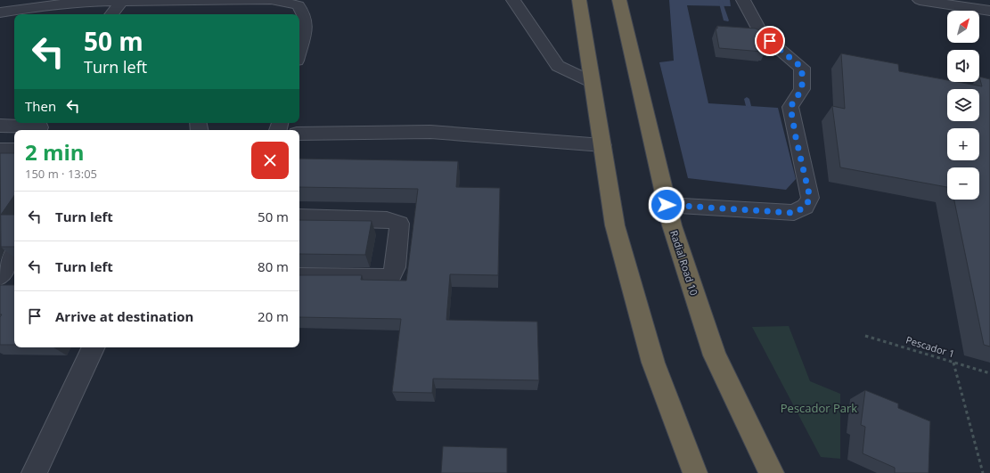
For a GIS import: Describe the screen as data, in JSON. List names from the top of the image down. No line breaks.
{"streets":{"highway":["Radial Road 10"],"path":["Pescador 1"]},"parks":["Pescador Park"],"north":"top right","page":{"map_buttons":["+","−"],"turn":["50 m","Turn left"],"then":"Then","heading":["2 min","150 m · 13:05"],"list":[{"name":"Turn left","value":"50 m"},{"name":"Turn left","value":"80 m"},{"name":"Arrive at destination","value":"20 m"}]}}
